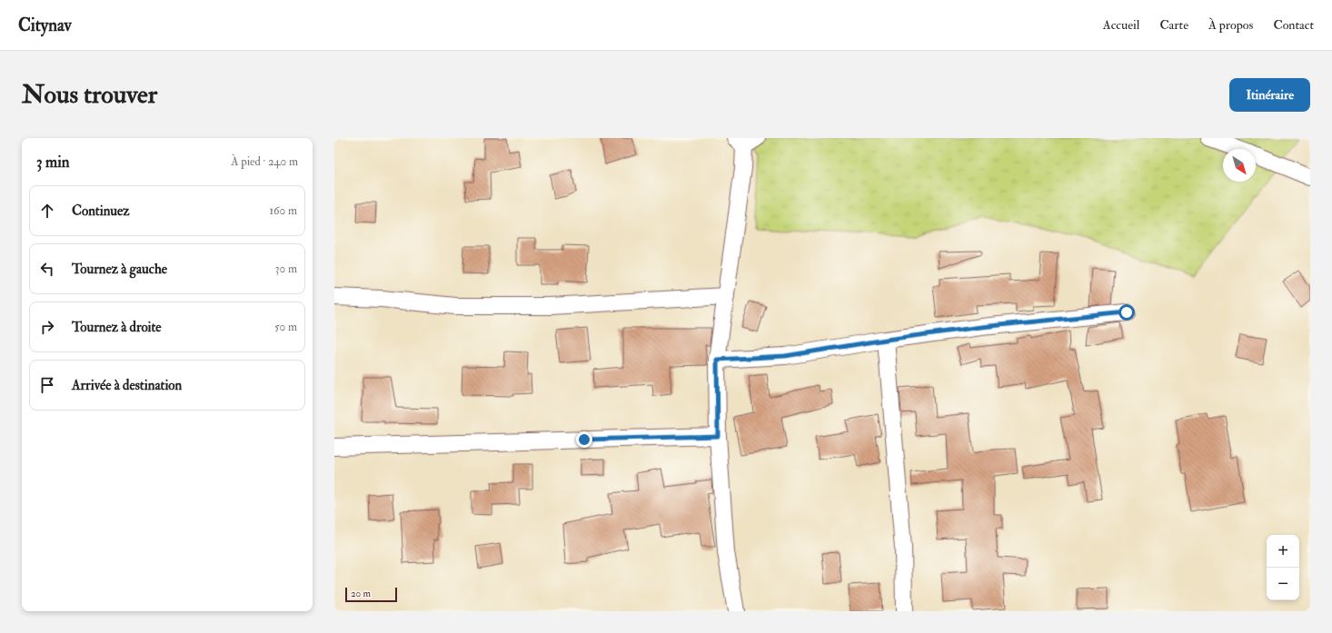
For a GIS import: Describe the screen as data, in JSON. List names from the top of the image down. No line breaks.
{"scale_bar":"20 m","north":"bottom right","page":{"header":"Citynav","nav":["Accueil","Carte","À propos","Contact"],"buttons":"Itinéraire","title":"Nous trouver","heading":["3 min","À pied · 240 m"],"list":[["Continuez","160 m"],["Tournez à gauche","30 m"],["Tournez à droite","50 m"],"Arrivée à destination"],"map_buttons":["+","−"],"scale":"20 m"}}
